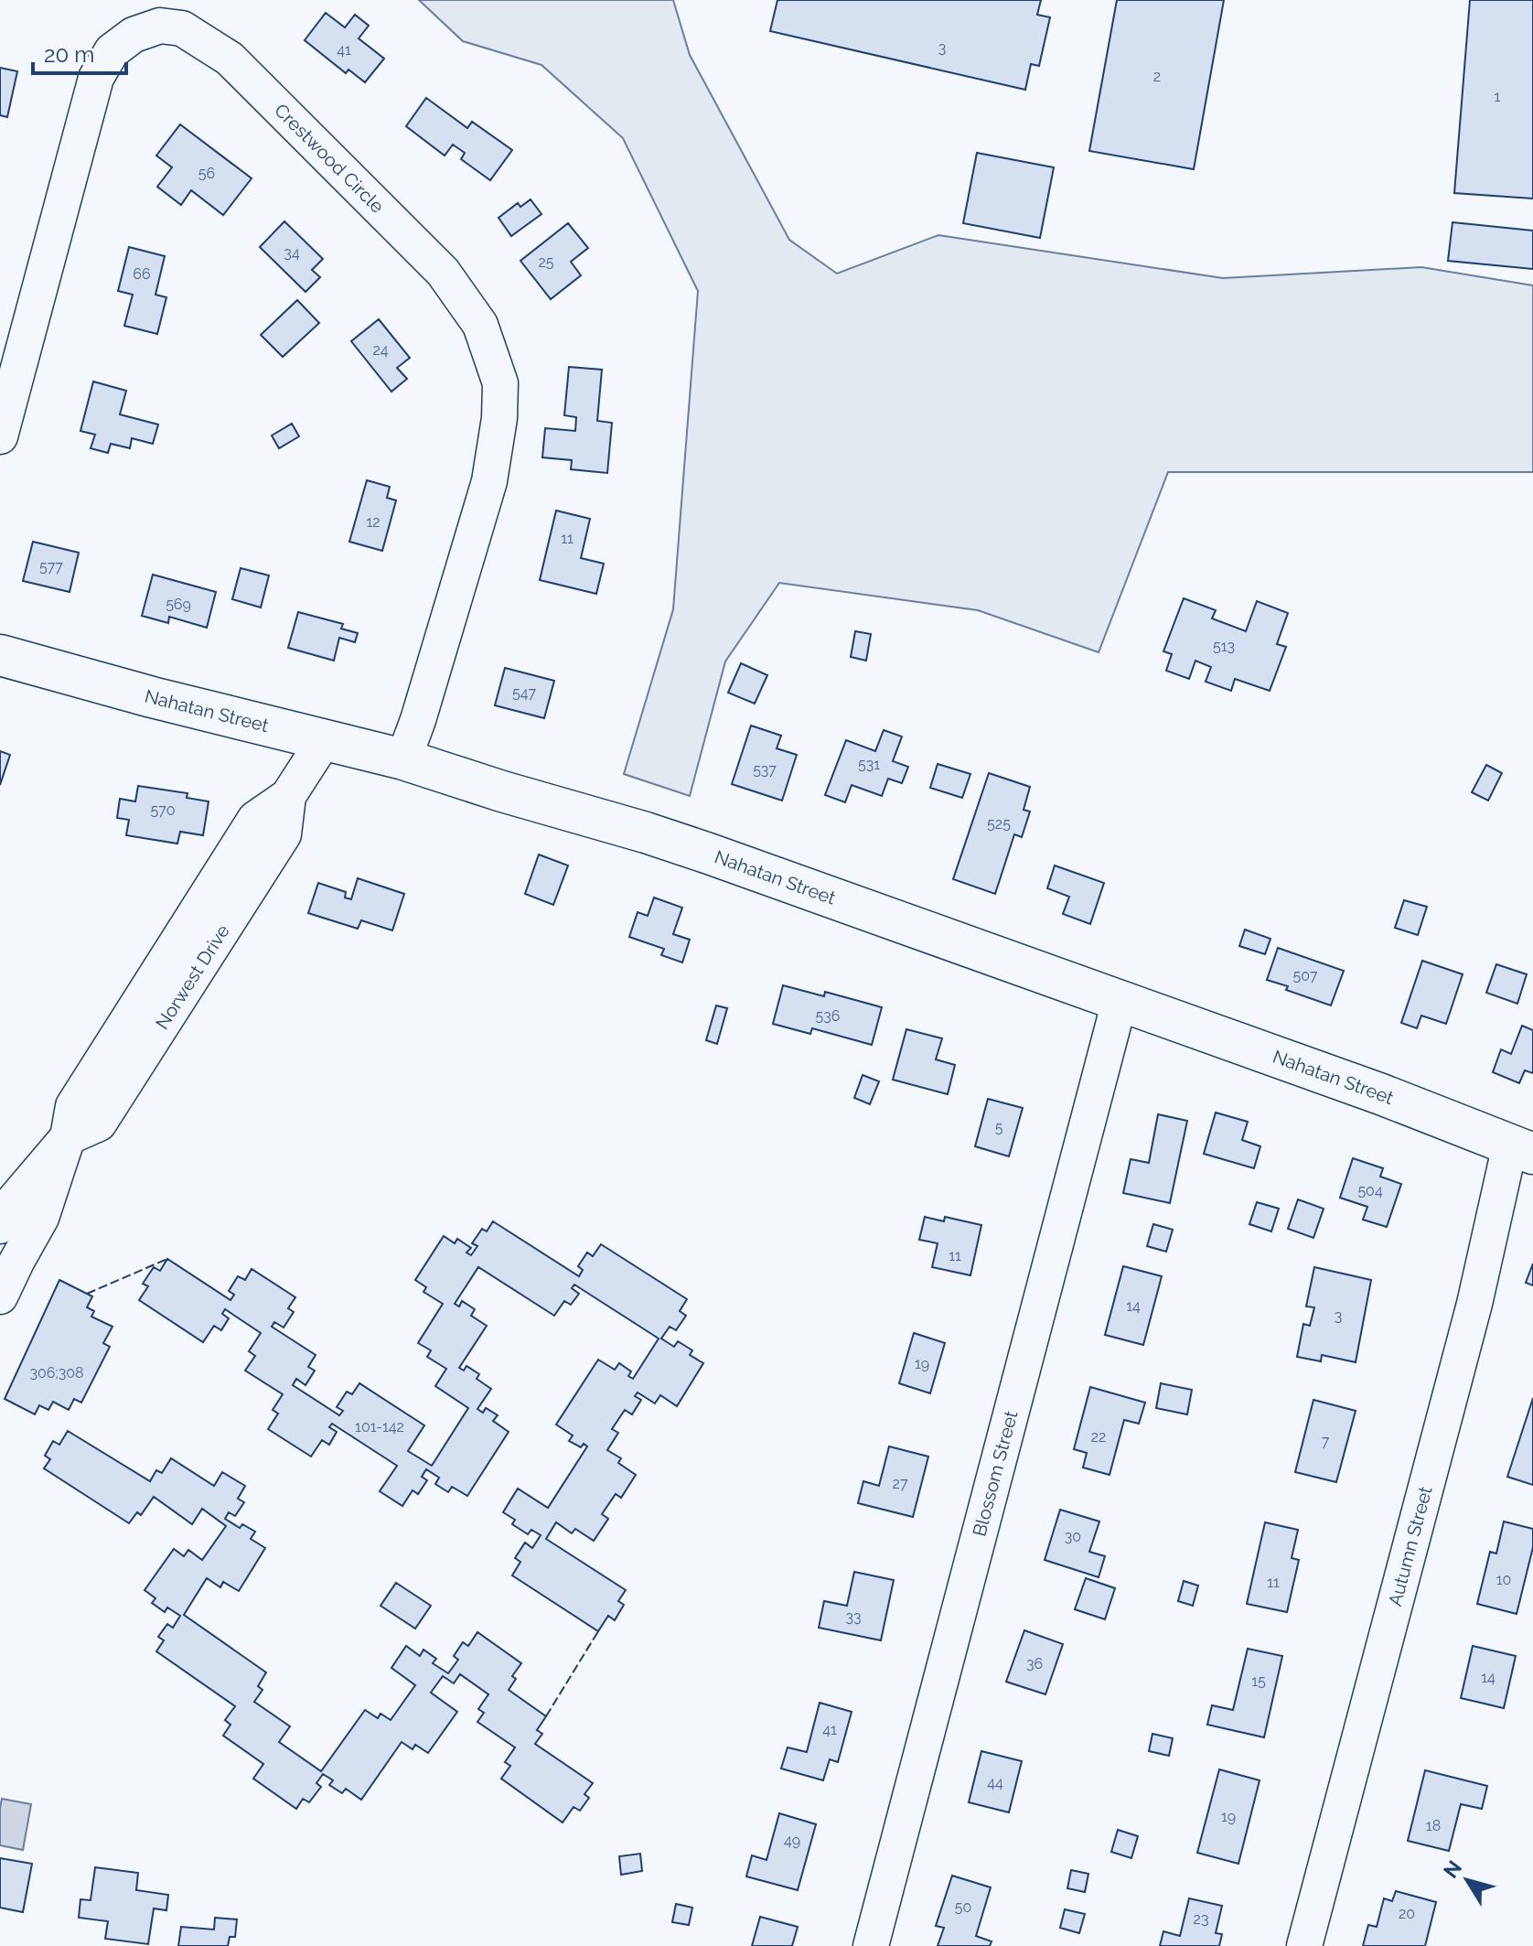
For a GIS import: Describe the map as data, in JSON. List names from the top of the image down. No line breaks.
{"streets":{"main road":["Nahatan Street"],"street":["Crestwood Circle","Norwest Drive","Blossom Street","Autumn Street"]},"crossings":[["Crestwood Circle","Nahatan Street"],["Nahatan Street","Norwest Drive"],["Nahatan Street","Blossom Street"],["Nahatan Street","Autumn Street"]],"house_numbers":["3","41","2","1","56","34","25","66","24","12","11","577","569","513","547","531","537","570","525","507","536","5","504","11","14","3","19","306;308","101-142","22","7","27","30","10","11","33","36","14","15","41","44","19","18","49","50","20","23"],"scale_bar":"20 m","north":"top left"}
